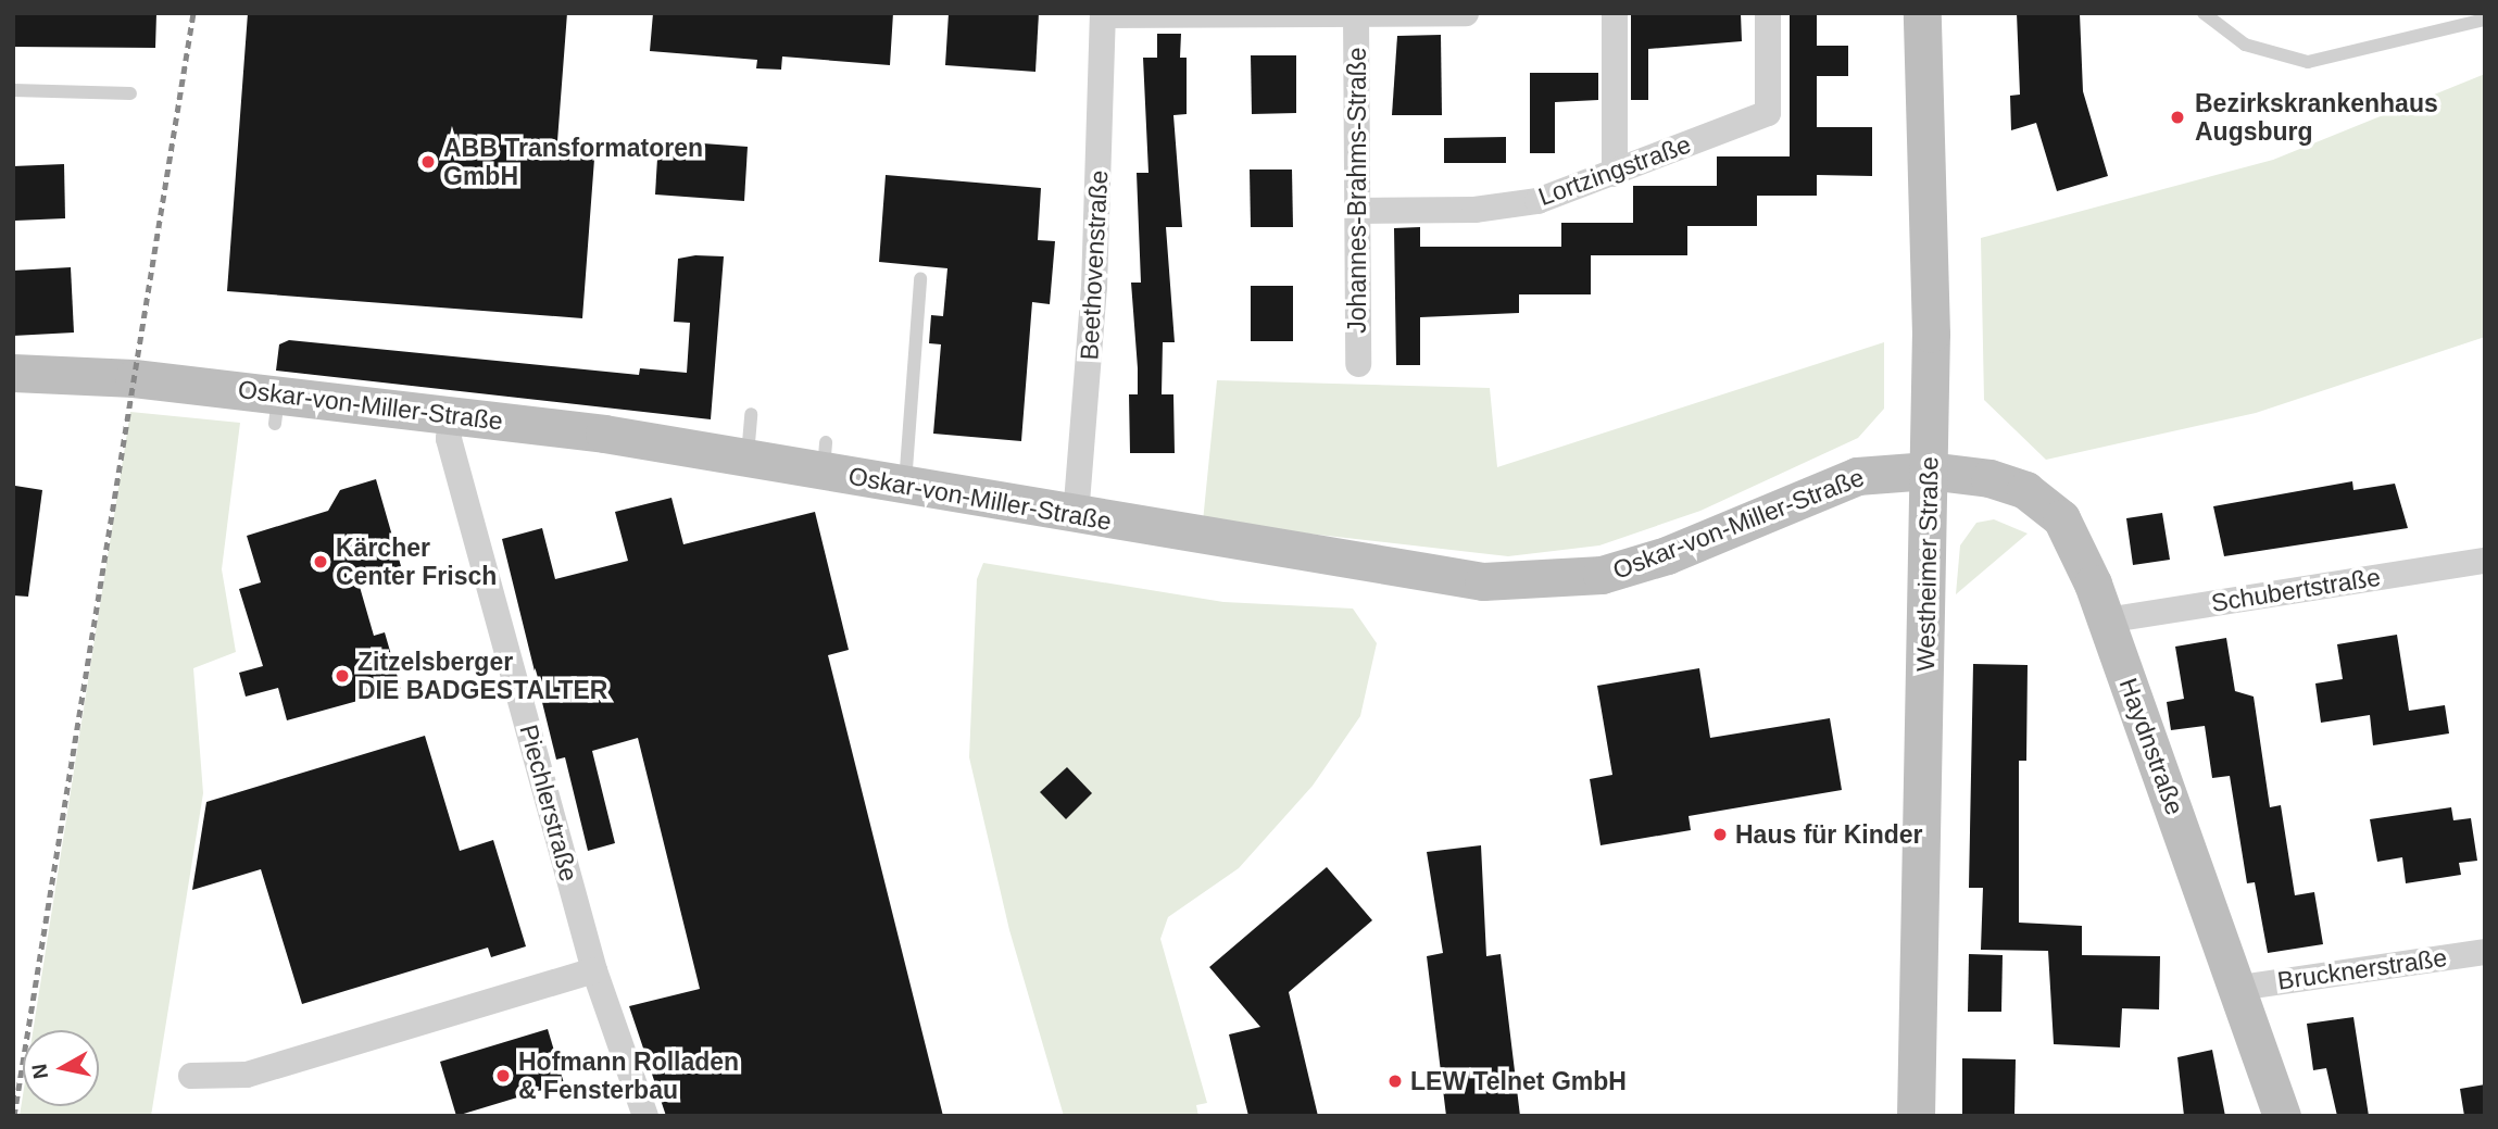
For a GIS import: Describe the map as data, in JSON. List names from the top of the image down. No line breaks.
{"streets":{"street":["Lortzingstraße","Johannes-Brahms-Straße","Beethovenstraße","Oskar-von-Miller-Straße","Westheimer Straße","Schubertstraße","Haydnstraße","Piechlerstraße","Brucknerstraße"]},"crossings":[["Lortzingstraße","Johannes-Brahms-Straße"],["Beethovenstraße","Oskar-von-Miller-Straße"],["Oskar-von-Miller-Straße","Westheimer Straße"],["Oskar-von-Miller-Straße","Haydnstraße"],["Oskar-von-Miller-Straße","Piechlerstraße"],["Westheimer Straße","Haydnstraße"],["Schubertstraße","Haydnstraße"],["Haydnstraße","Brucknerstraße"]],"places":["Bezirkskrankenhaus Augsburg","ABB Transformatoren GmbH","Kärcher Center Frisch","Zitzelsberger DIE BADGESTALTER","Haus für Kinder","Hofmann Rolladen & Fensterbau","LEW Telnet GmbH"],"north":"left"}
